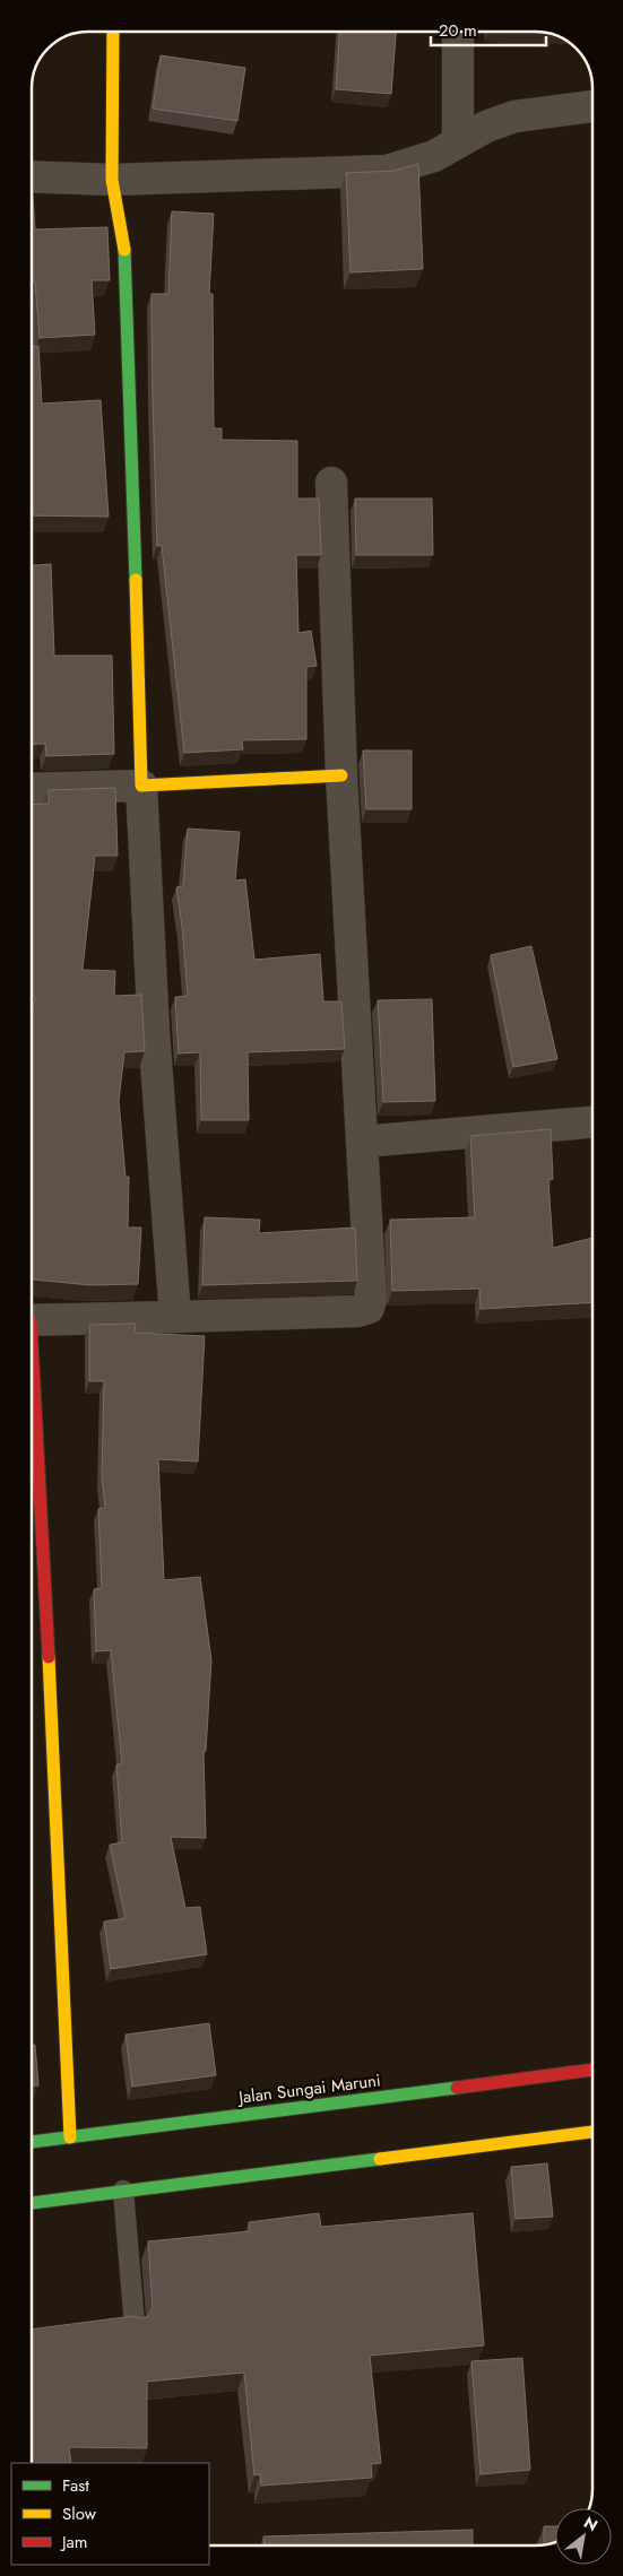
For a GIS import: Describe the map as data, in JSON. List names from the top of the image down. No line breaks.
{"streets":{"street":["Jalan Sungai Maruni"]},"legend":["Fast","Slow","Jam"],"scale_bar":"20 m","north":"top right"}
